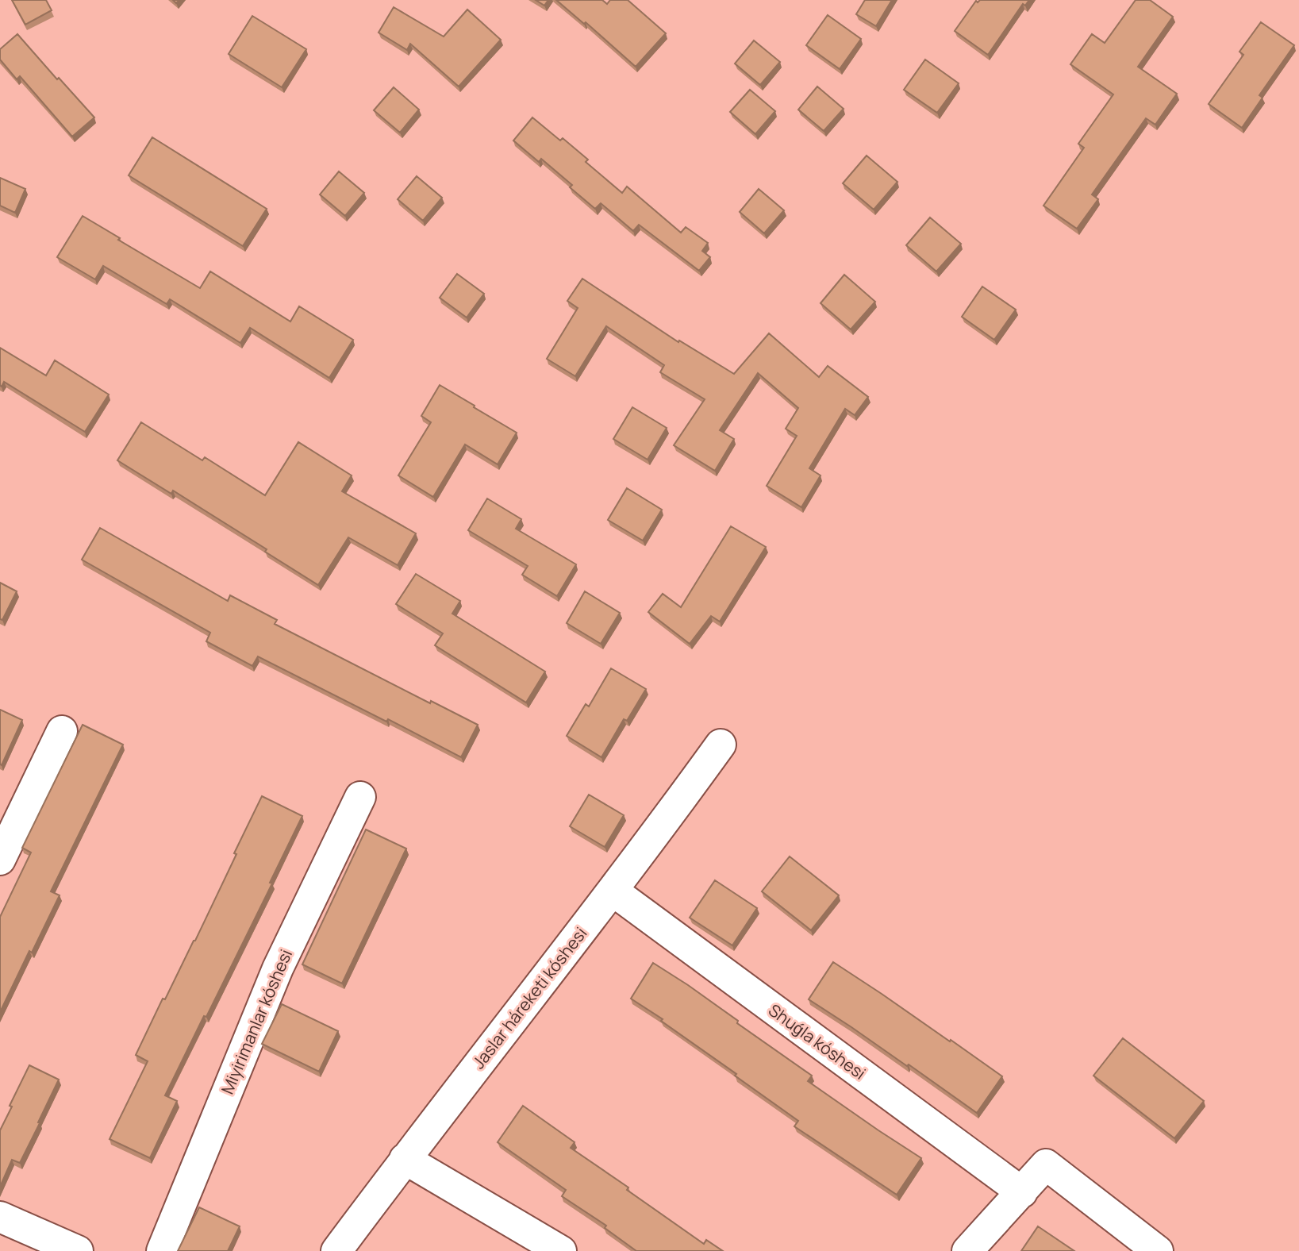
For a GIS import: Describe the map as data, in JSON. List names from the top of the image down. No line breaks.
{"streets":{"street":["Jaslar háreketi kóshesi","Miyirimanlar kóshesi","Shuǵla kóshesi"]},"crossings":[["Jaslar háreketi kóshesi","Shuǵla kóshesi"]]}
